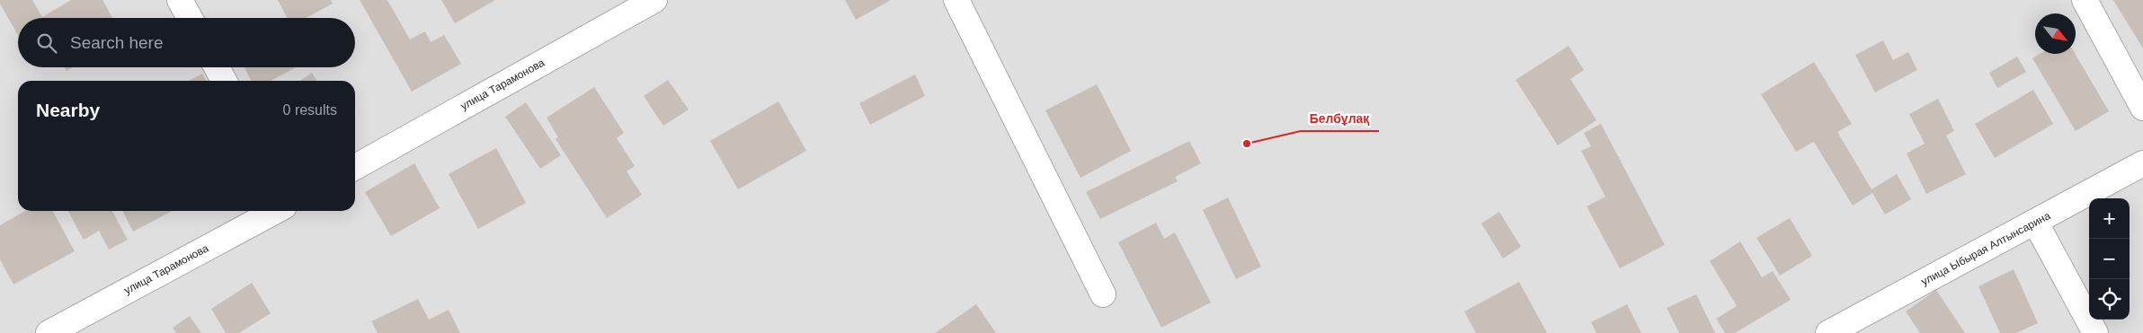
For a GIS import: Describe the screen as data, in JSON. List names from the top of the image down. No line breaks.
{"streets":{"street":["улица Тарамонова","улица Ыбырая Алтынсарина"]},"places":["Белбұлақ"],"north":"bottom right","page":{"search":"Search here","heading":["Nearby","0 results"],"map_buttons":["+","−"]}}
